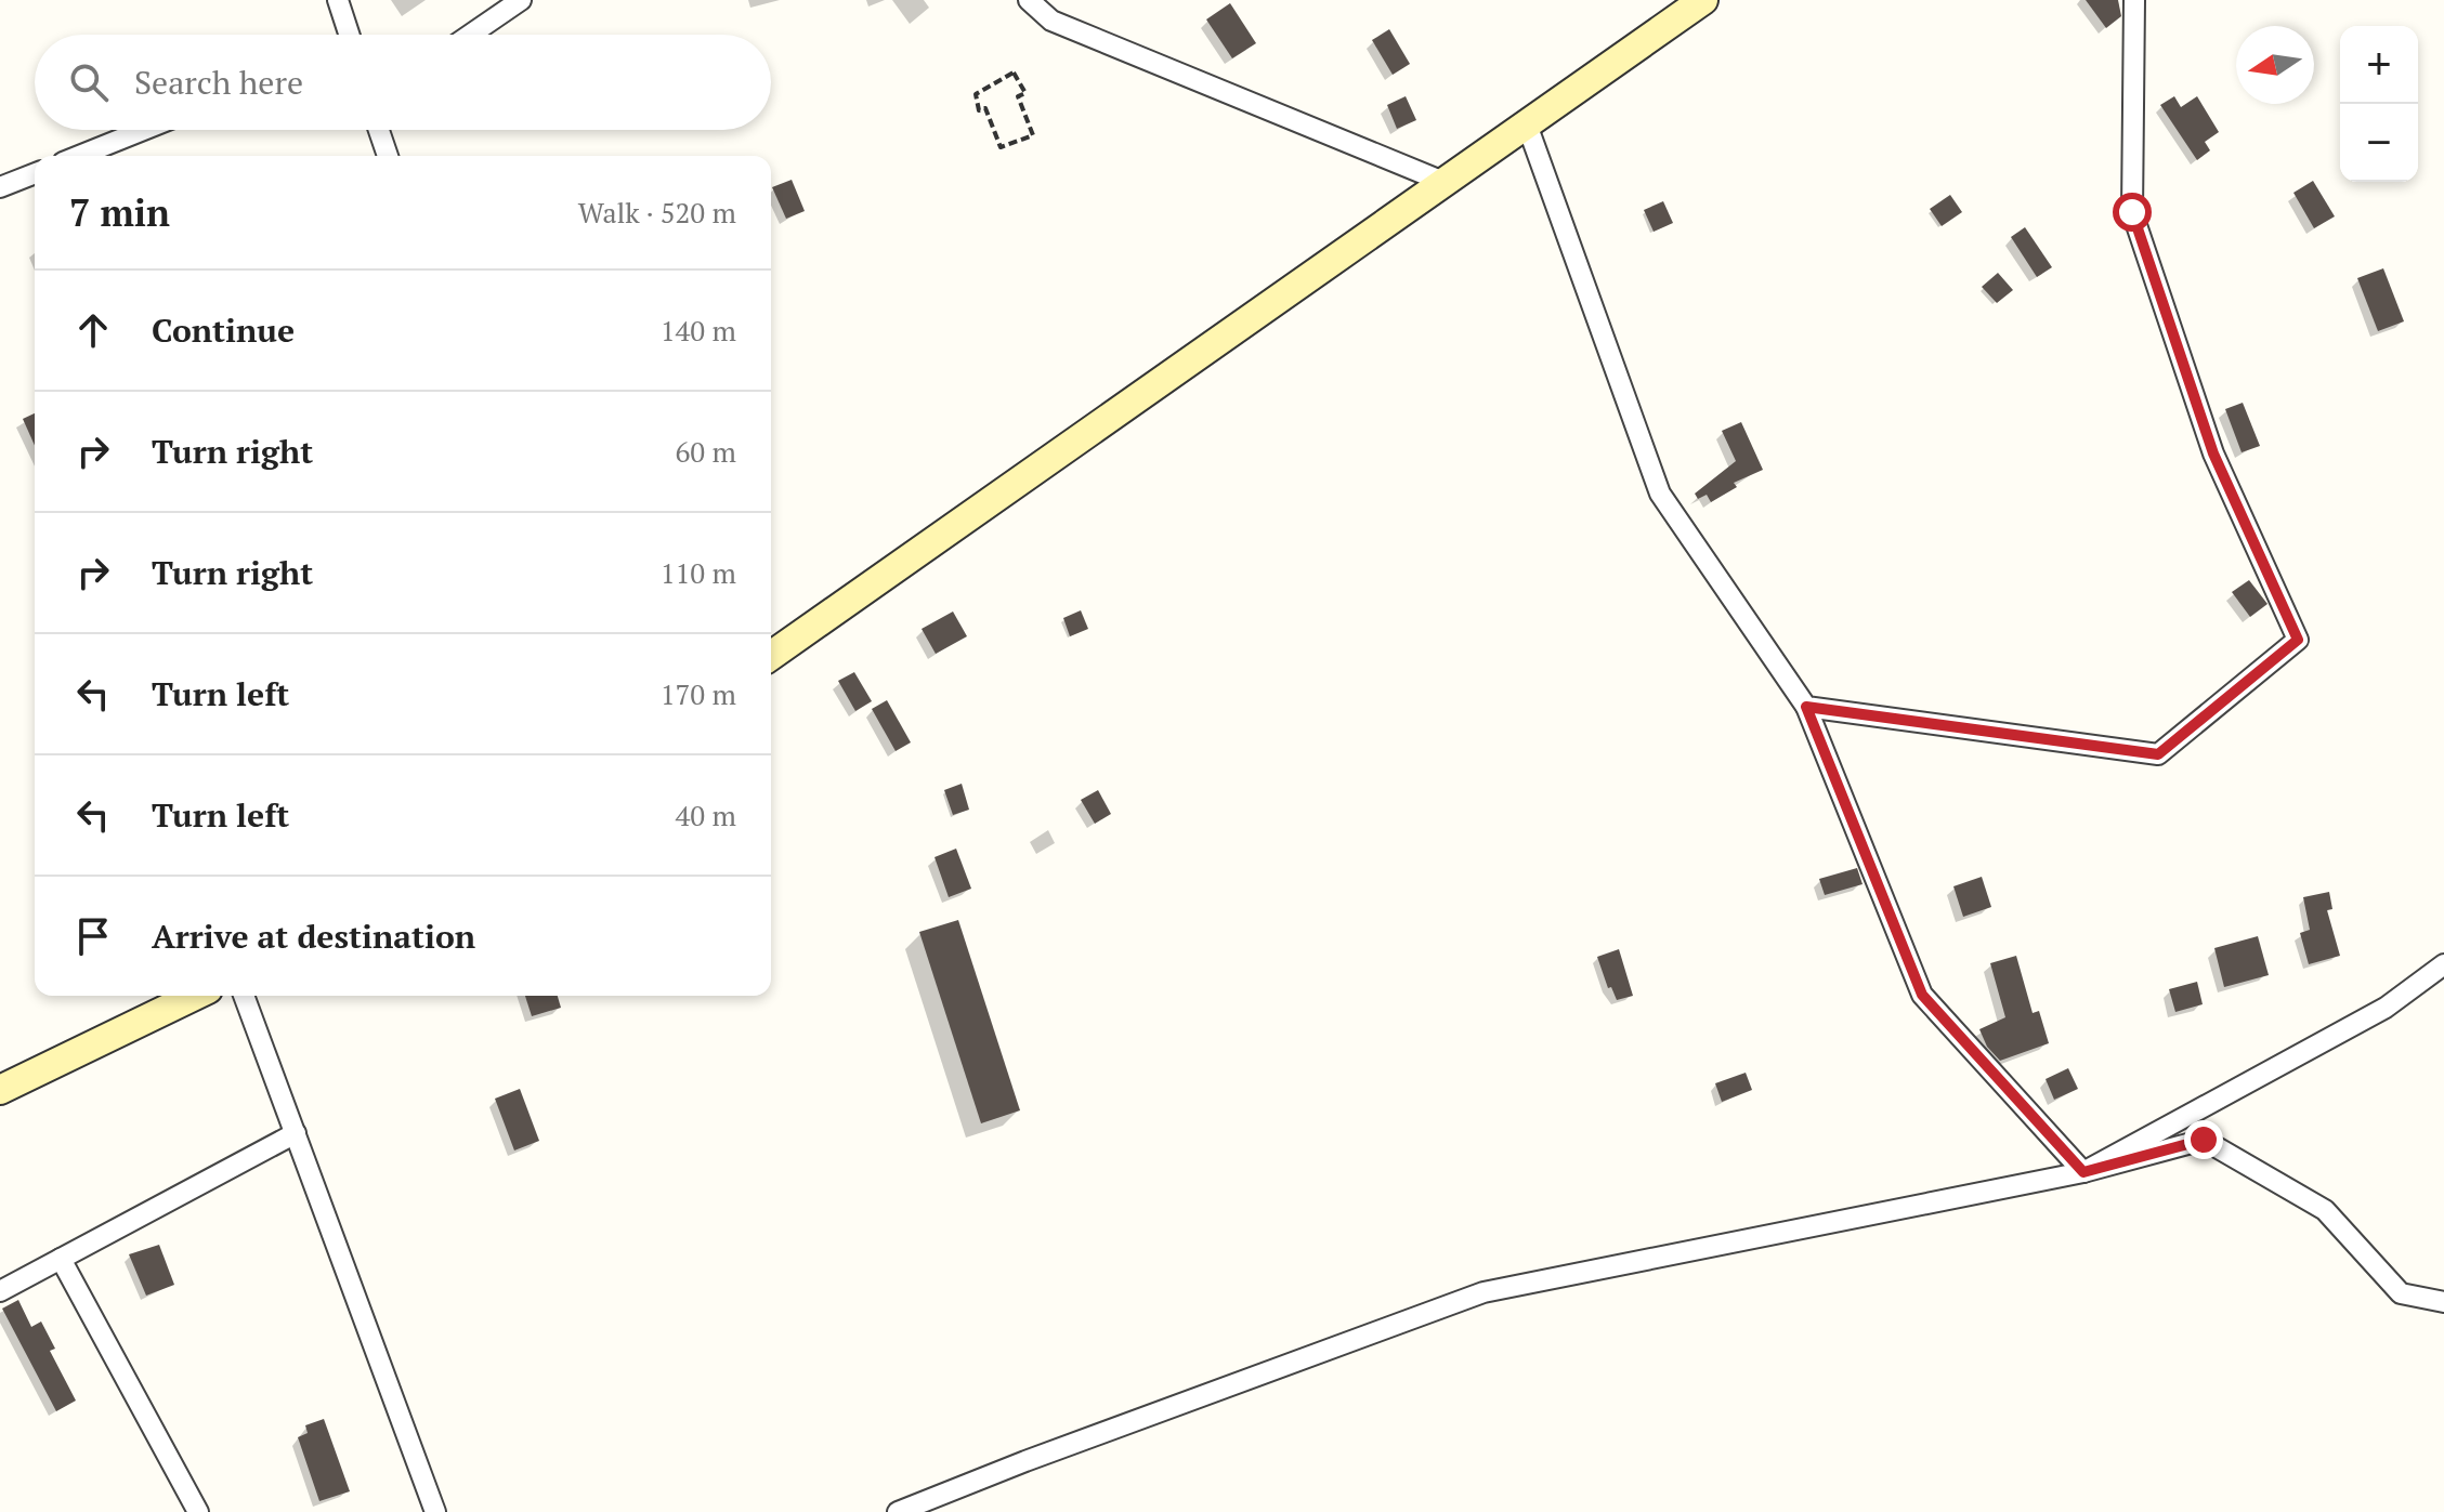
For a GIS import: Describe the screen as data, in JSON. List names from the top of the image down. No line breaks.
{"north":"left","page":{"map_buttons":["+","−"],"search":"Search here","heading":["7 min","Walk · 520 m"],"list":[["Continue","140 m"],["Turn right","60 m"],["Turn right","110 m"],["Turn left","170 m"],["Turn left","40 m"],"Arrive at destination"]}}
